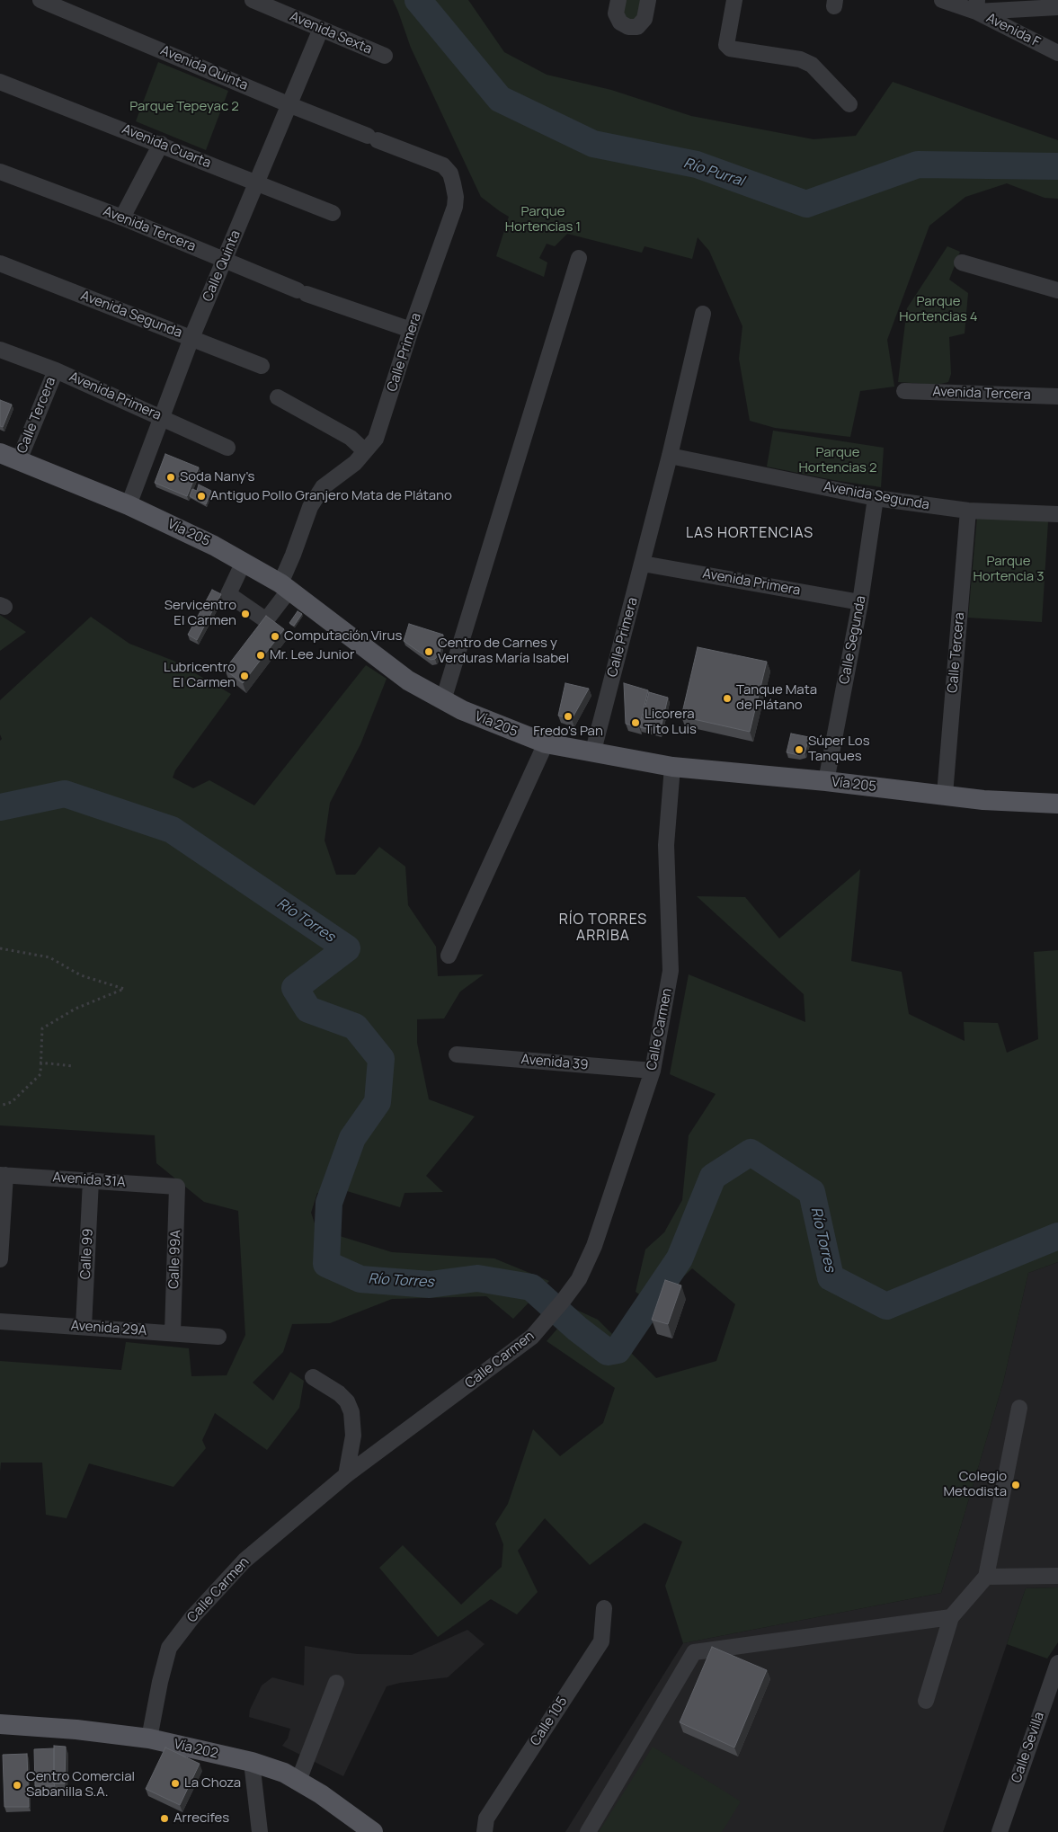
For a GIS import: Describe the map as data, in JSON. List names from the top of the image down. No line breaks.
{"streets":{"main road":["Vía 205","Vía 202"],"street":["Avenida F","Avenida Sexta","Avenida Quinta","Avenida Cuarta","Avenida Tercera","Calle Quinta","Avenida Segunda","Calle Primera","Avenida Primera","Calle Tercera","Calle Segunda","Calle Carmen","Avenida 39","Avenida 31A","Calle 99","Calle 99A","Avenida 29A","Calle 105","Calle Sevilla"]},"crossings":[["Avenida Sexta","Calle Quinta"],["Avenida Quinta","Calle Quinta"],["Avenida Quinta","Calle Primera"],["Avenida Cuarta","Calle Quinta"],["Avenida Tercera","Calle Quinta"],["Avenida Tercera","Calle Primera"],["Calle Quinta","Avenida Segunda"],["Calle Quinta","Avenida Primera"],["Calle Quinta","Vía 205"],["Avenida Segunda","Calle Primera"],["Avenida Segunda","Calle Tercera"],["Avenida Segunda","Calle Segunda"],["Calle Primera","Avenida Primera"],["Calle Primera","Vía 205"],["Avenida Primera","Calle Tercera"],["Avenida Primera","Calle Segunda"],["Calle Tercera","Vía 205"],["Vía 205","Calle Segunda"],["Vía 205","Calle Carmen"],["Calle Carmen","Avenida 39"],["Calle Carmen","Vía 202"],["Avenida 31A","Calle 99"],["Avenida 31A","Calle 99A"],["Calle 99","Avenida 29A"],["Calle 99A","Avenida 29A"]],"districts":["LAS HORTENCIAS","RÍO TORRES ARRIBA"],"water":["Río Purral","Río Torres"],"parks":["Parque Tepeyac 2","Parque Hortencias 1","Parque Hortencias 4","Parque Hortencias 2","Parque Hortencia 3"],"places":["Soda Nany's","Antiguo Pollo Granjero Mata de Plátano","Servicentro El Carmen","Computación Virus","Centro de Carnes y Verduras María Isabel","Mr. Lee Junior","Lubricentro El Carmen","Tanque Mata de Plátano","Fredo's Pan","Licorera Tito Luis","Súper Los Tanques","Colegio Metodista","La Choza","Centro Comercial Sabanilla S.A.","Arrecifes"]}
